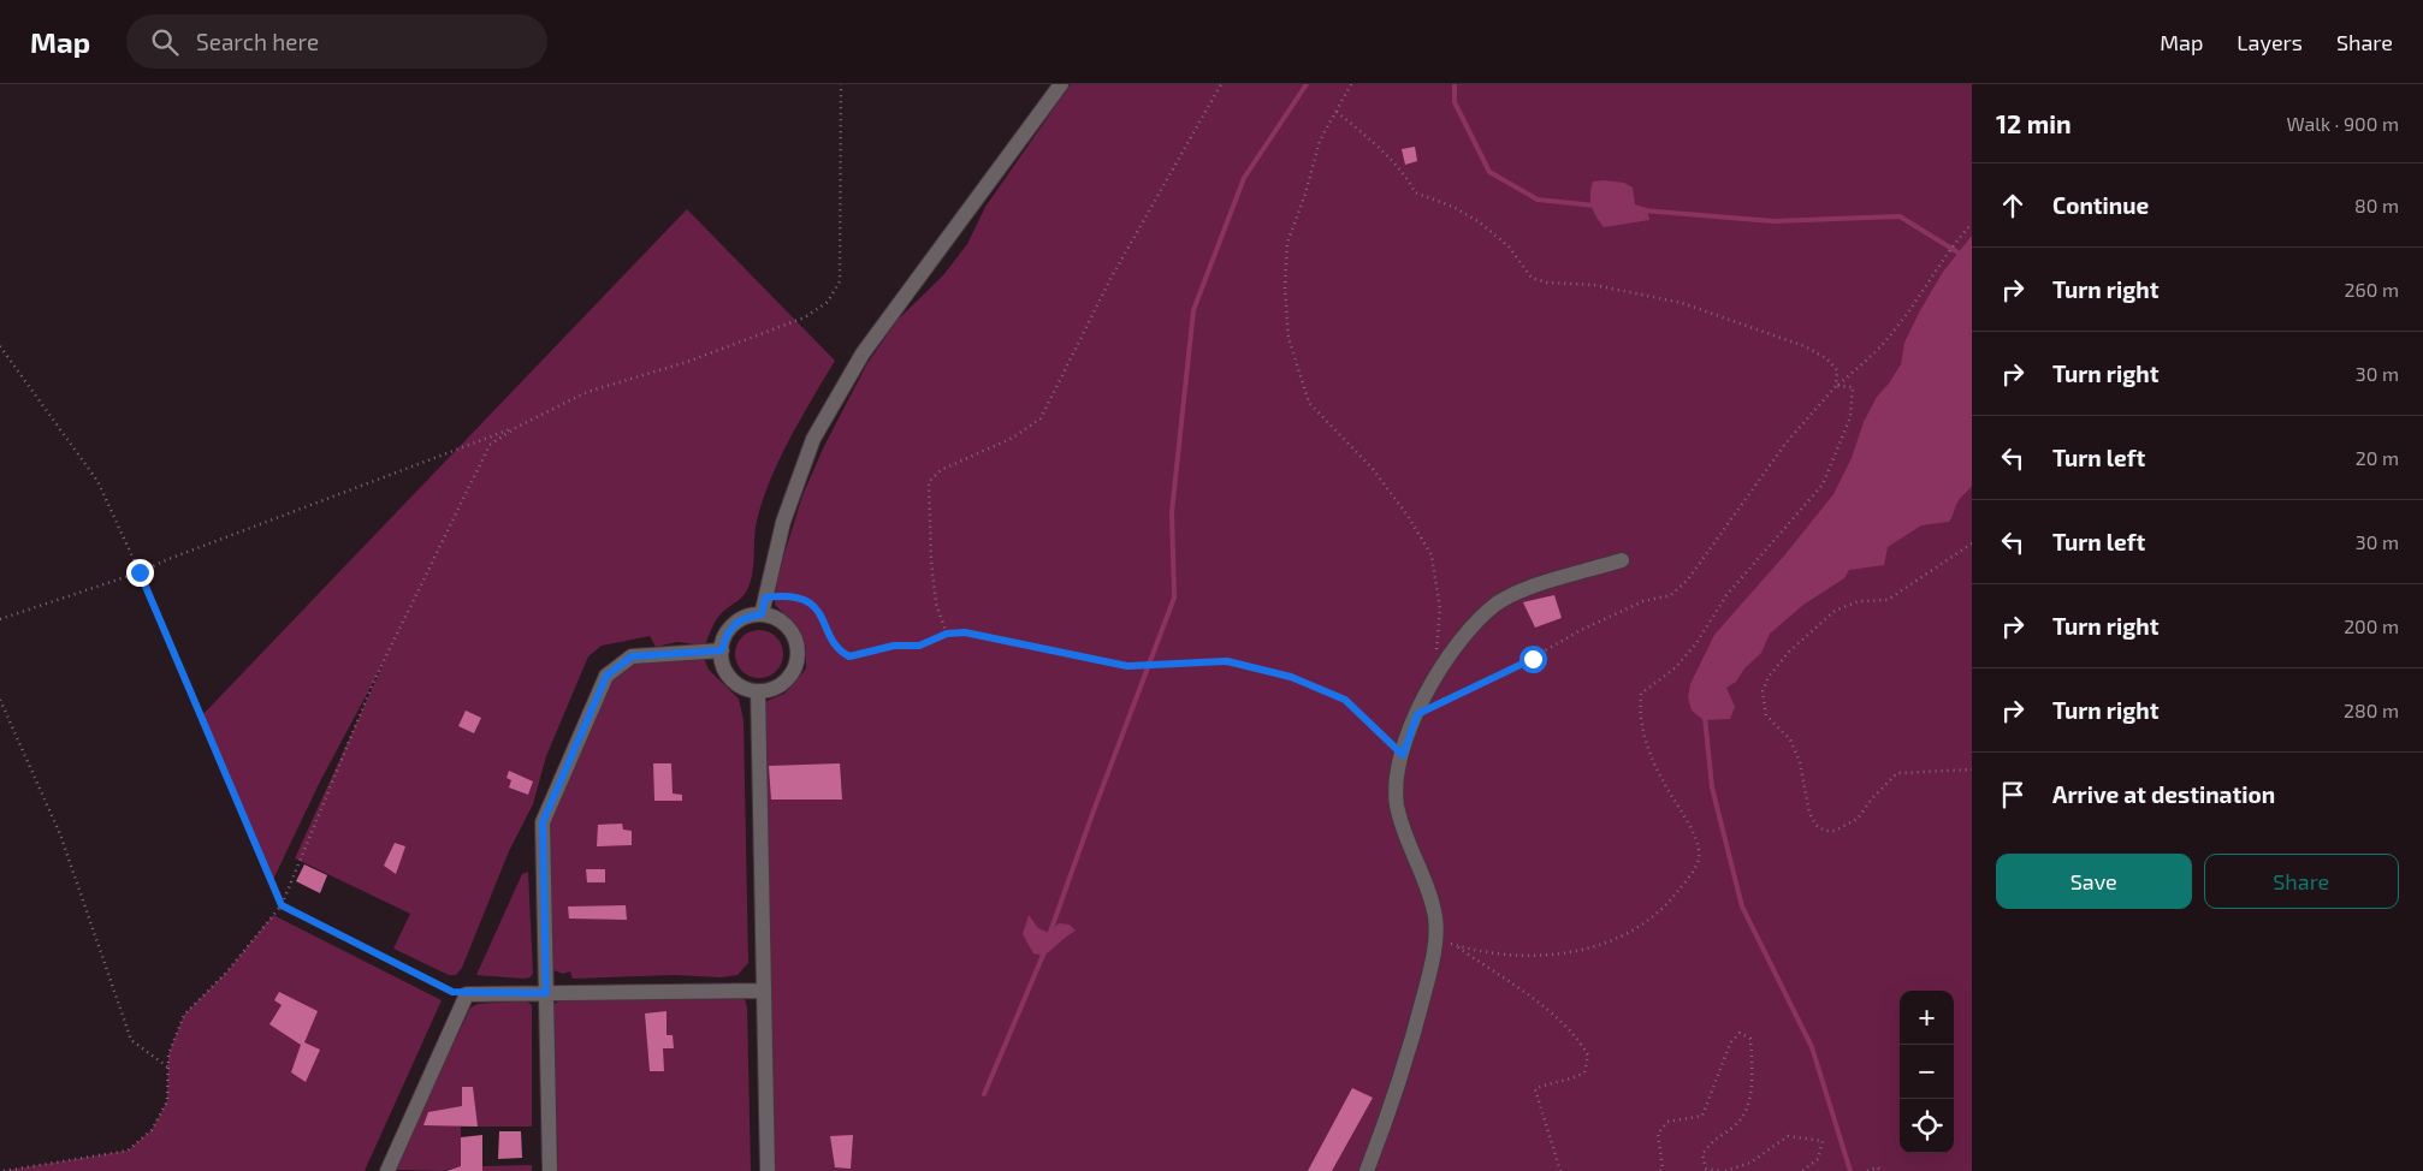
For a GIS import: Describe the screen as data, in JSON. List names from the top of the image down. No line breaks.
{"page":{"header":"Map","search":"Search here","nav":["Map","Layers","Share"],"heading":["12 min","Walk · 900 m"],"list":[["Continue","80 m"],["Turn right","260 m"],["Turn right","30 m"],["Turn left","20 m"],["Turn left","30 m"],["Turn right","200 m"],["Turn right","280 m"],"Arrive at destination"],"buttons":["Save","Share"],"map_buttons":["+","−"]}}
